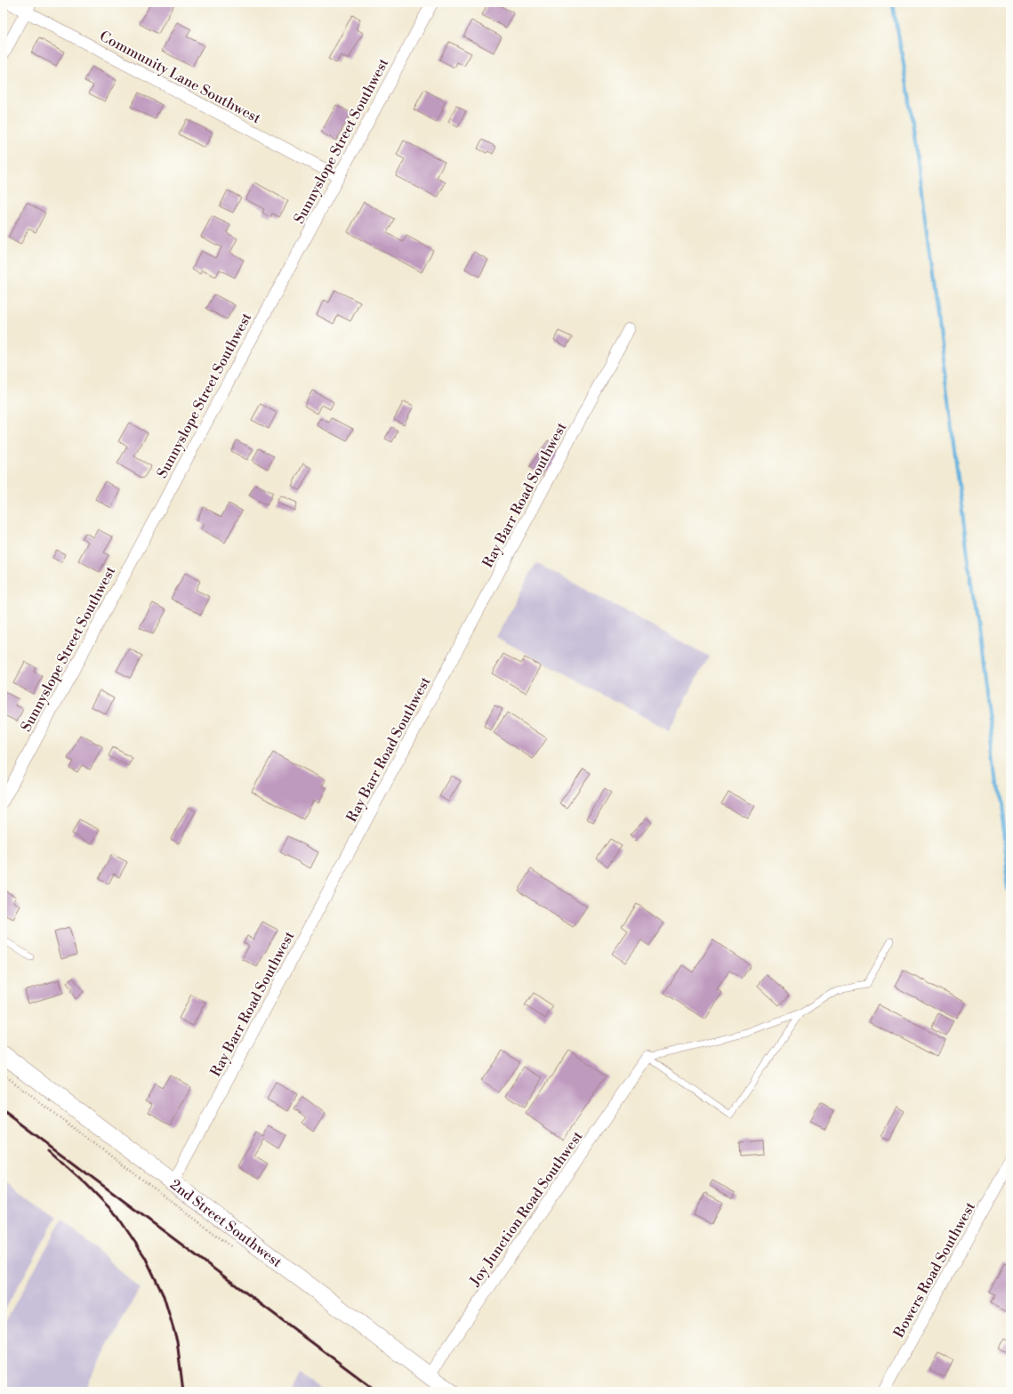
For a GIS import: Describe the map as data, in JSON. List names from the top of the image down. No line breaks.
{"streets":{"street":["Community Lane Southwest","Sunnyslope Street Southwest","Ray Barr Road Southwest","Joy Junction Road Southwest","2nd Street Southwest","Bowers Road Southwest"]},"crossings":[["Community Lane Southwest","Sunnyslope Street Southwest"],["Ray Barr Road Southwest","2nd Street Southwest"],["Joy Junction Road Southwest","2nd Street Southwest"]]}
